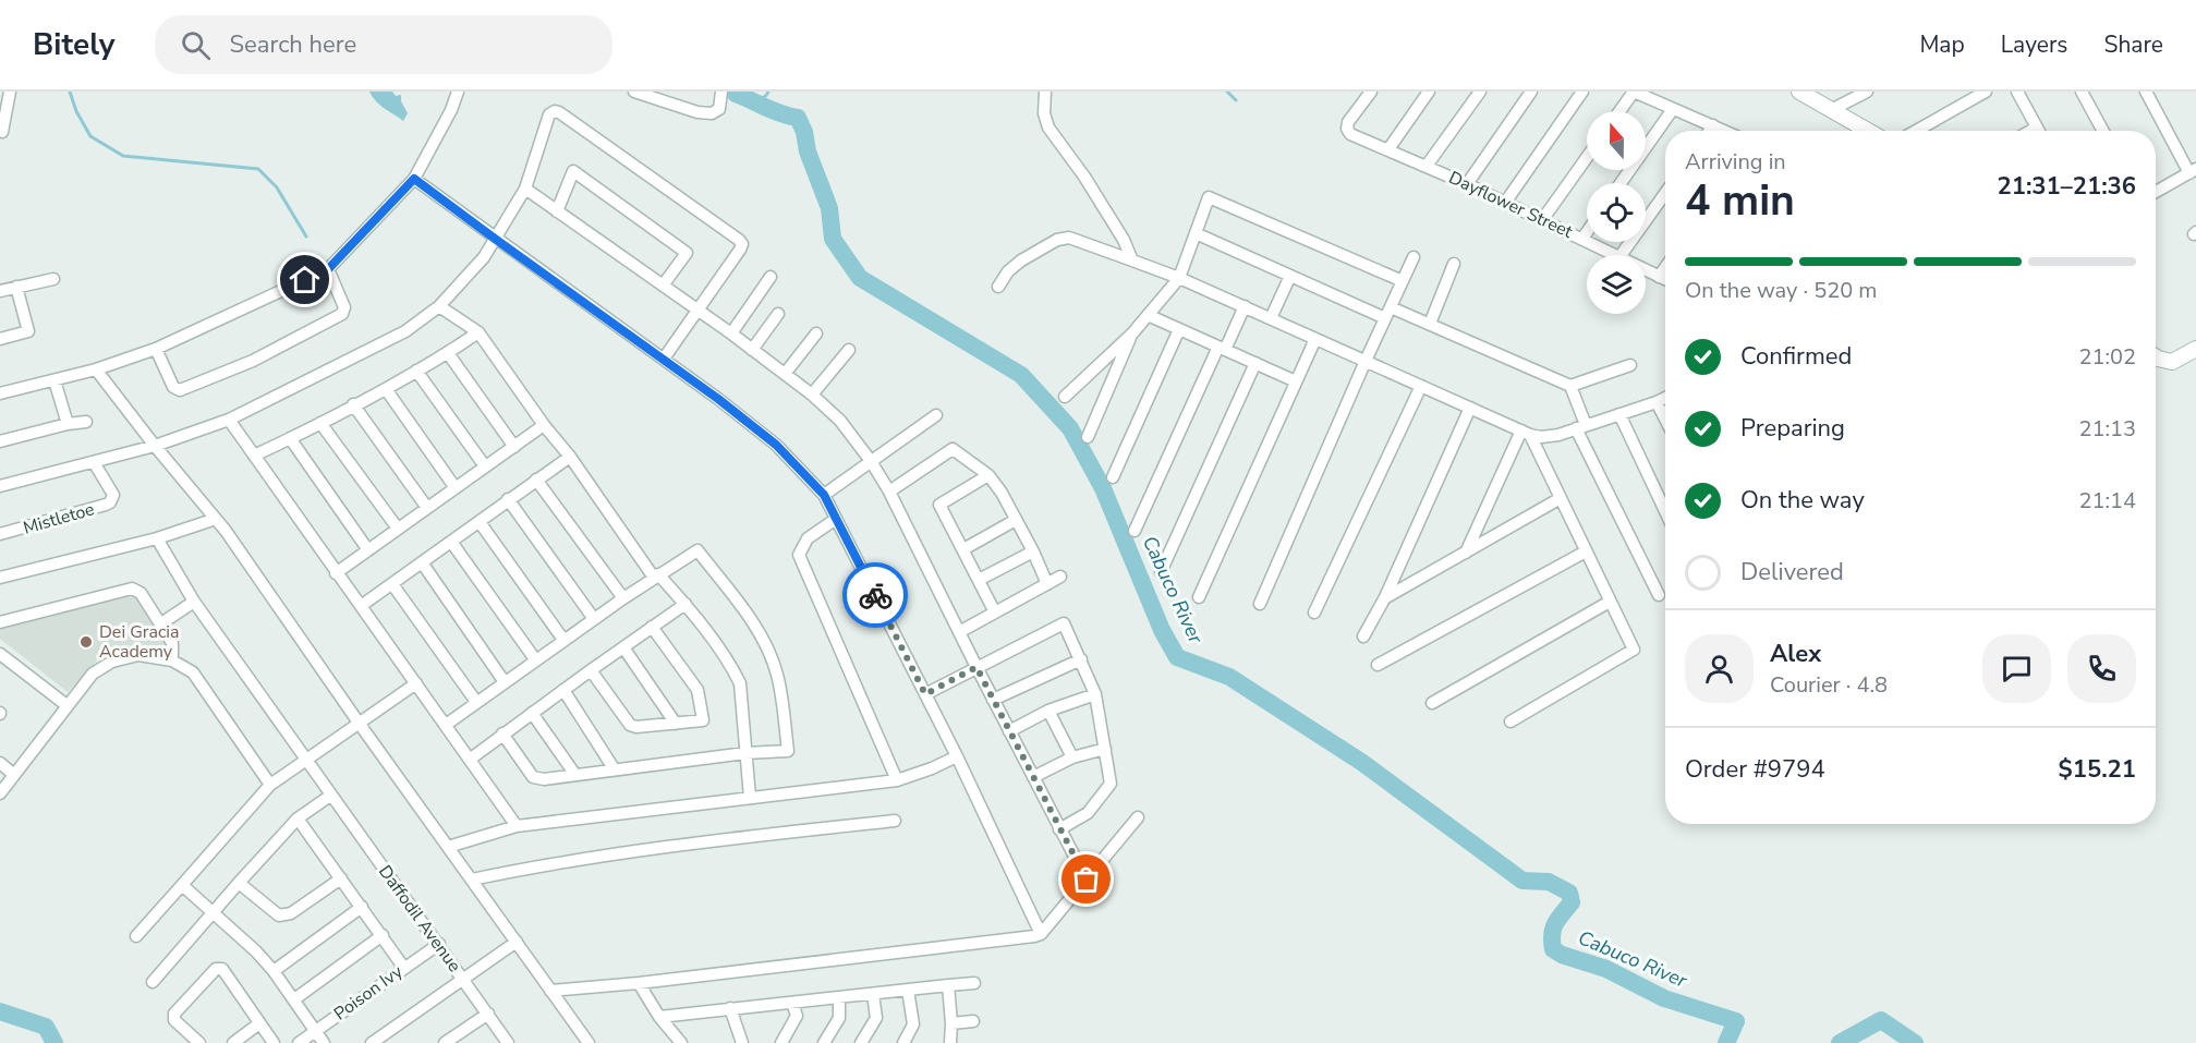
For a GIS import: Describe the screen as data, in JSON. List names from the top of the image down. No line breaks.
{"streets":{"street":["Dayflower Street","Mistletoe","Daffodil Avenue","Poison Ivy"]},"crossings":[["Daffodil Avenue","Poison Ivy"]],"water":["Cabuco River"],"places":["Dei Gracia Academy"],"north":"top","page":{"header":"Bitely","search":"Search here","nav":["Map","Layers","Share"],"heading":["4 min","Arriving in","21:31–21:36"],"panel":["Alex","Courier · 4.8","Order #9794","$15.21"],"bar":"On the way · 520 m","list":[["Confirmed","21:02"],["Preparing","21:13"],["On the way","21:14"],"Delivered"]}}
